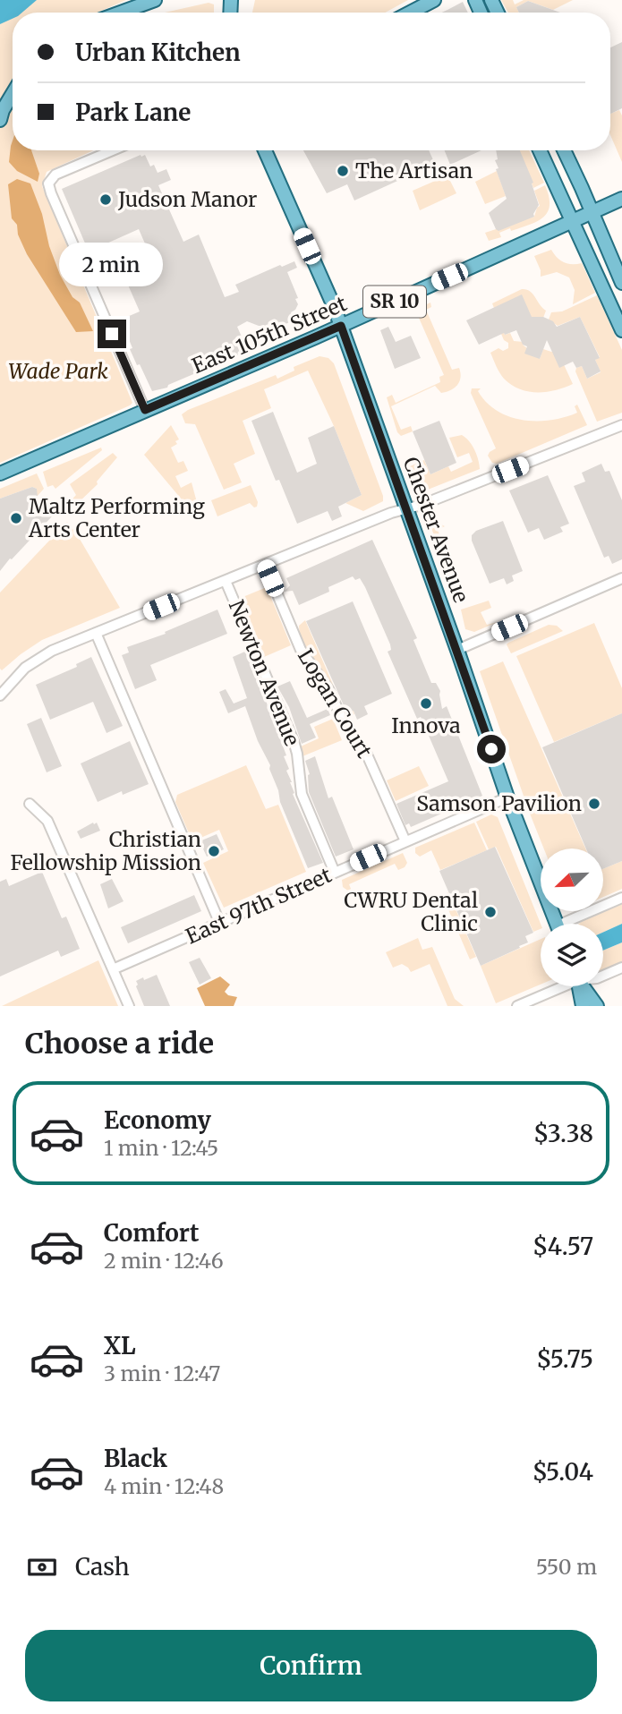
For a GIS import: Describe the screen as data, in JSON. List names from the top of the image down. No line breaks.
{"streets":{"main road":["SR 10","East 105th Street","Chester Avenue"],"street":["Newton Avenue","Logan Court","East 97th Street"]},"crossings":[["East 105th Street","Chester Avenue"],["Chester Avenue","East 97th Street"],["Newton Avenue","East 97th Street"],["Logan Court","East 97th Street"]],"parks":["Wade Park"],"places":["The Artisan","Judson Manor","Maltz Performing Arts Center","Innova","Samson Pavilion","Christian Fellowship Mission","CWRU Dental Clinic"],"north":"bottom left","page":{"banner":["Urban Kitchen","Park Lane"],"bubble":"2 min","heading":"Choose a ride","list":[{"name":"Economy","note":"1 min · 12:45","value":"$3.38"},{"name":"Comfort","note":"2 min · 12:46","value":"$4.57"},{"name":"XL","note":"3 min · 12:47","value":"$5.75"},{"name":"Black","note":"4 min · 12:48","value":"$5.04"}],"pay":["Cash","550 m"],"buttons":"Confirm"}}
